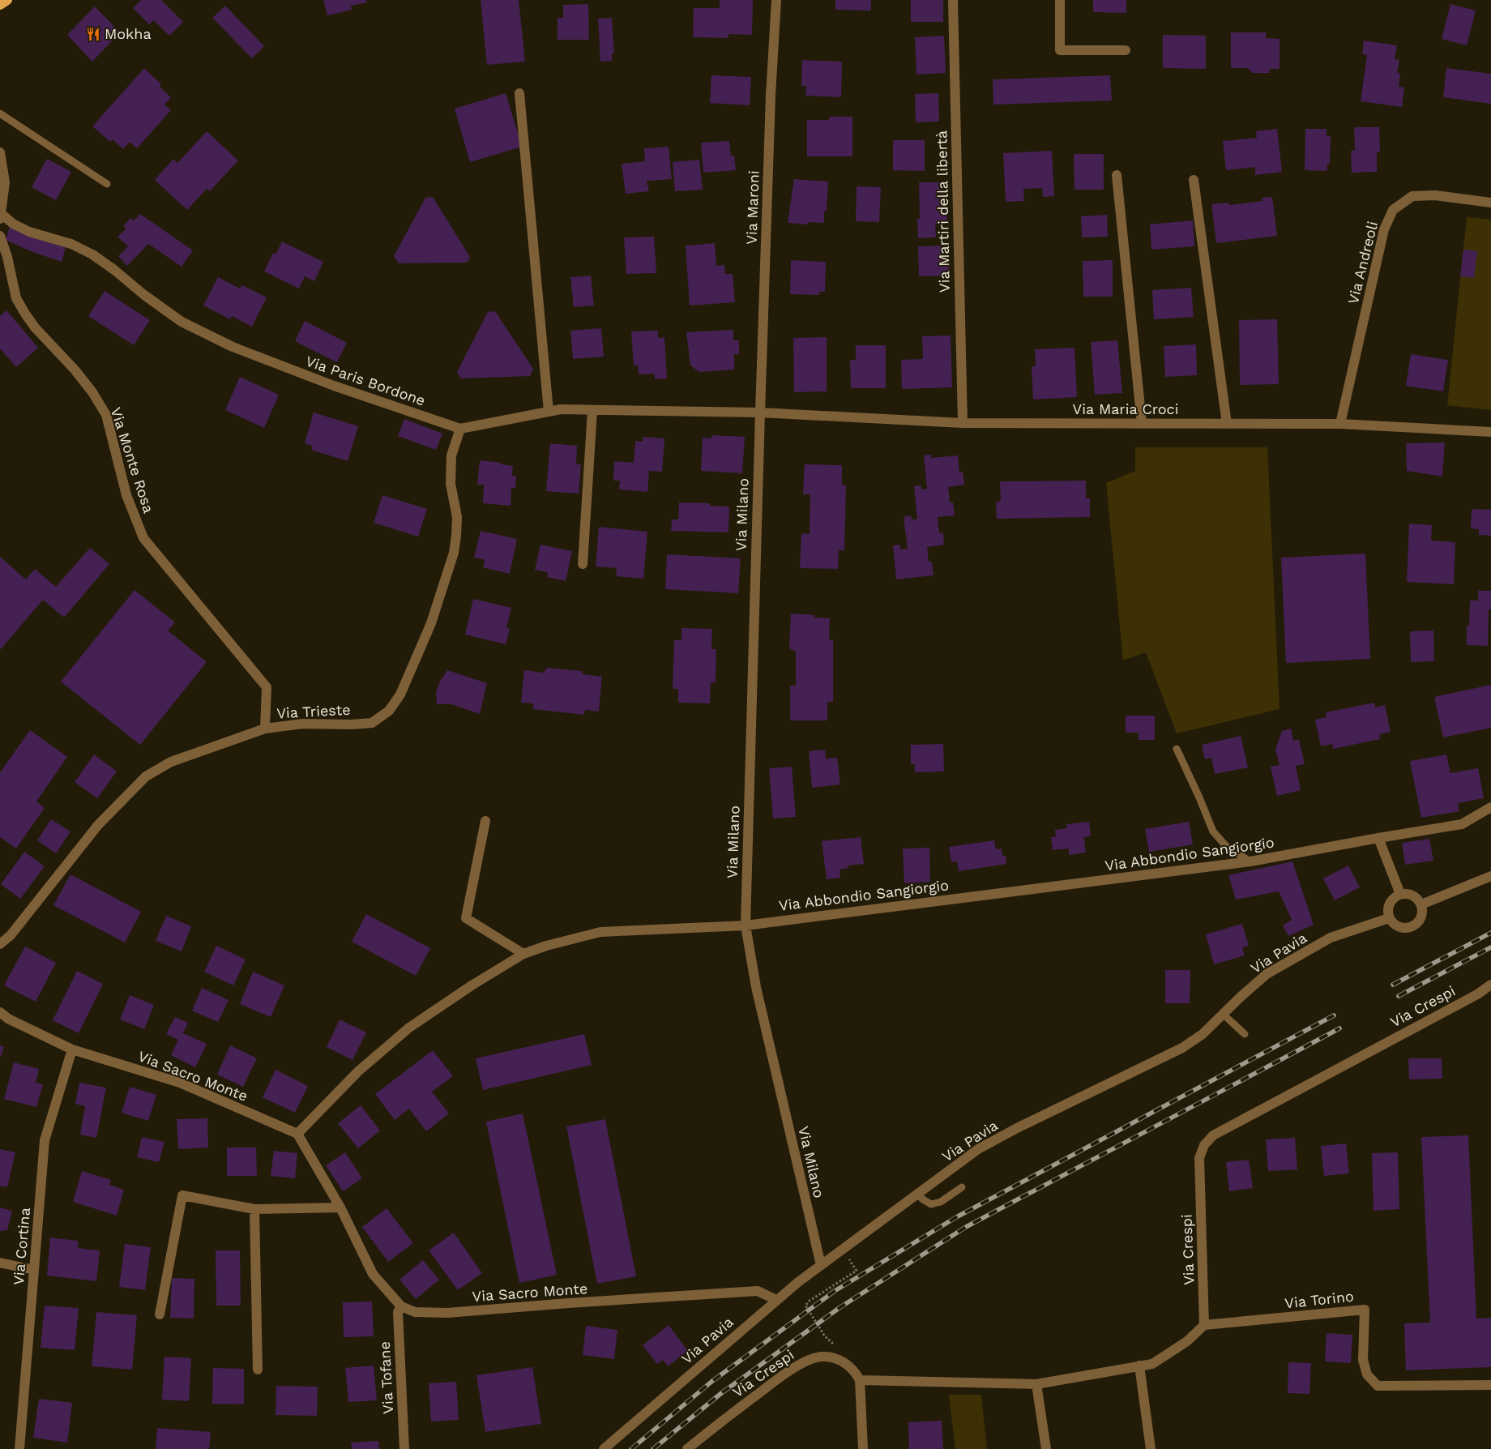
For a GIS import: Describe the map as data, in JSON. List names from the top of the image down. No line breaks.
{"streets":{"street":["Via Maroni","Via Martiri della libertà","Via Andreoli","Via Paris Bordone","Via Maria Croci","Via Monte Rosa","Via Milano","Via Trieste","Via Abbondio Sangiorgio","Via Pavia","Via Crespi","Via Sacro Monte","Via Cortina","Via Torino","Via Tofane"]},"crossings":[["Via Maroni","Via Paris Bordone"],["Via Maroni","Via Maria Croci"],["Via Maroni","Via Milano"],["Via Martiri della libertà","Via Maria Croci"],["Via Andreoli","Via Maria Croci"],["Via Paris Bordone","Via Maria Croci"],["Via Paris Bordone","Via Milano"],["Via Paris Bordone","Via Trieste"],["Via Maria Croci","Via Milano"],["Via Monte Rosa","Via Trieste"],["Via Milano","Via Abbondio Sangiorgio"],["Via Milano","Via Pavia"],["Via Abbondio Sangiorgio","Via Sacro Monte"],["Via Pavia","Via Sacro Monte"],["Via Crespi","Via Torino"],["Via Sacro Monte","Via Cortina"],["Via Sacro Monte","Via Tofane"]],"places":{"restaurant":["Mokha"]}}
